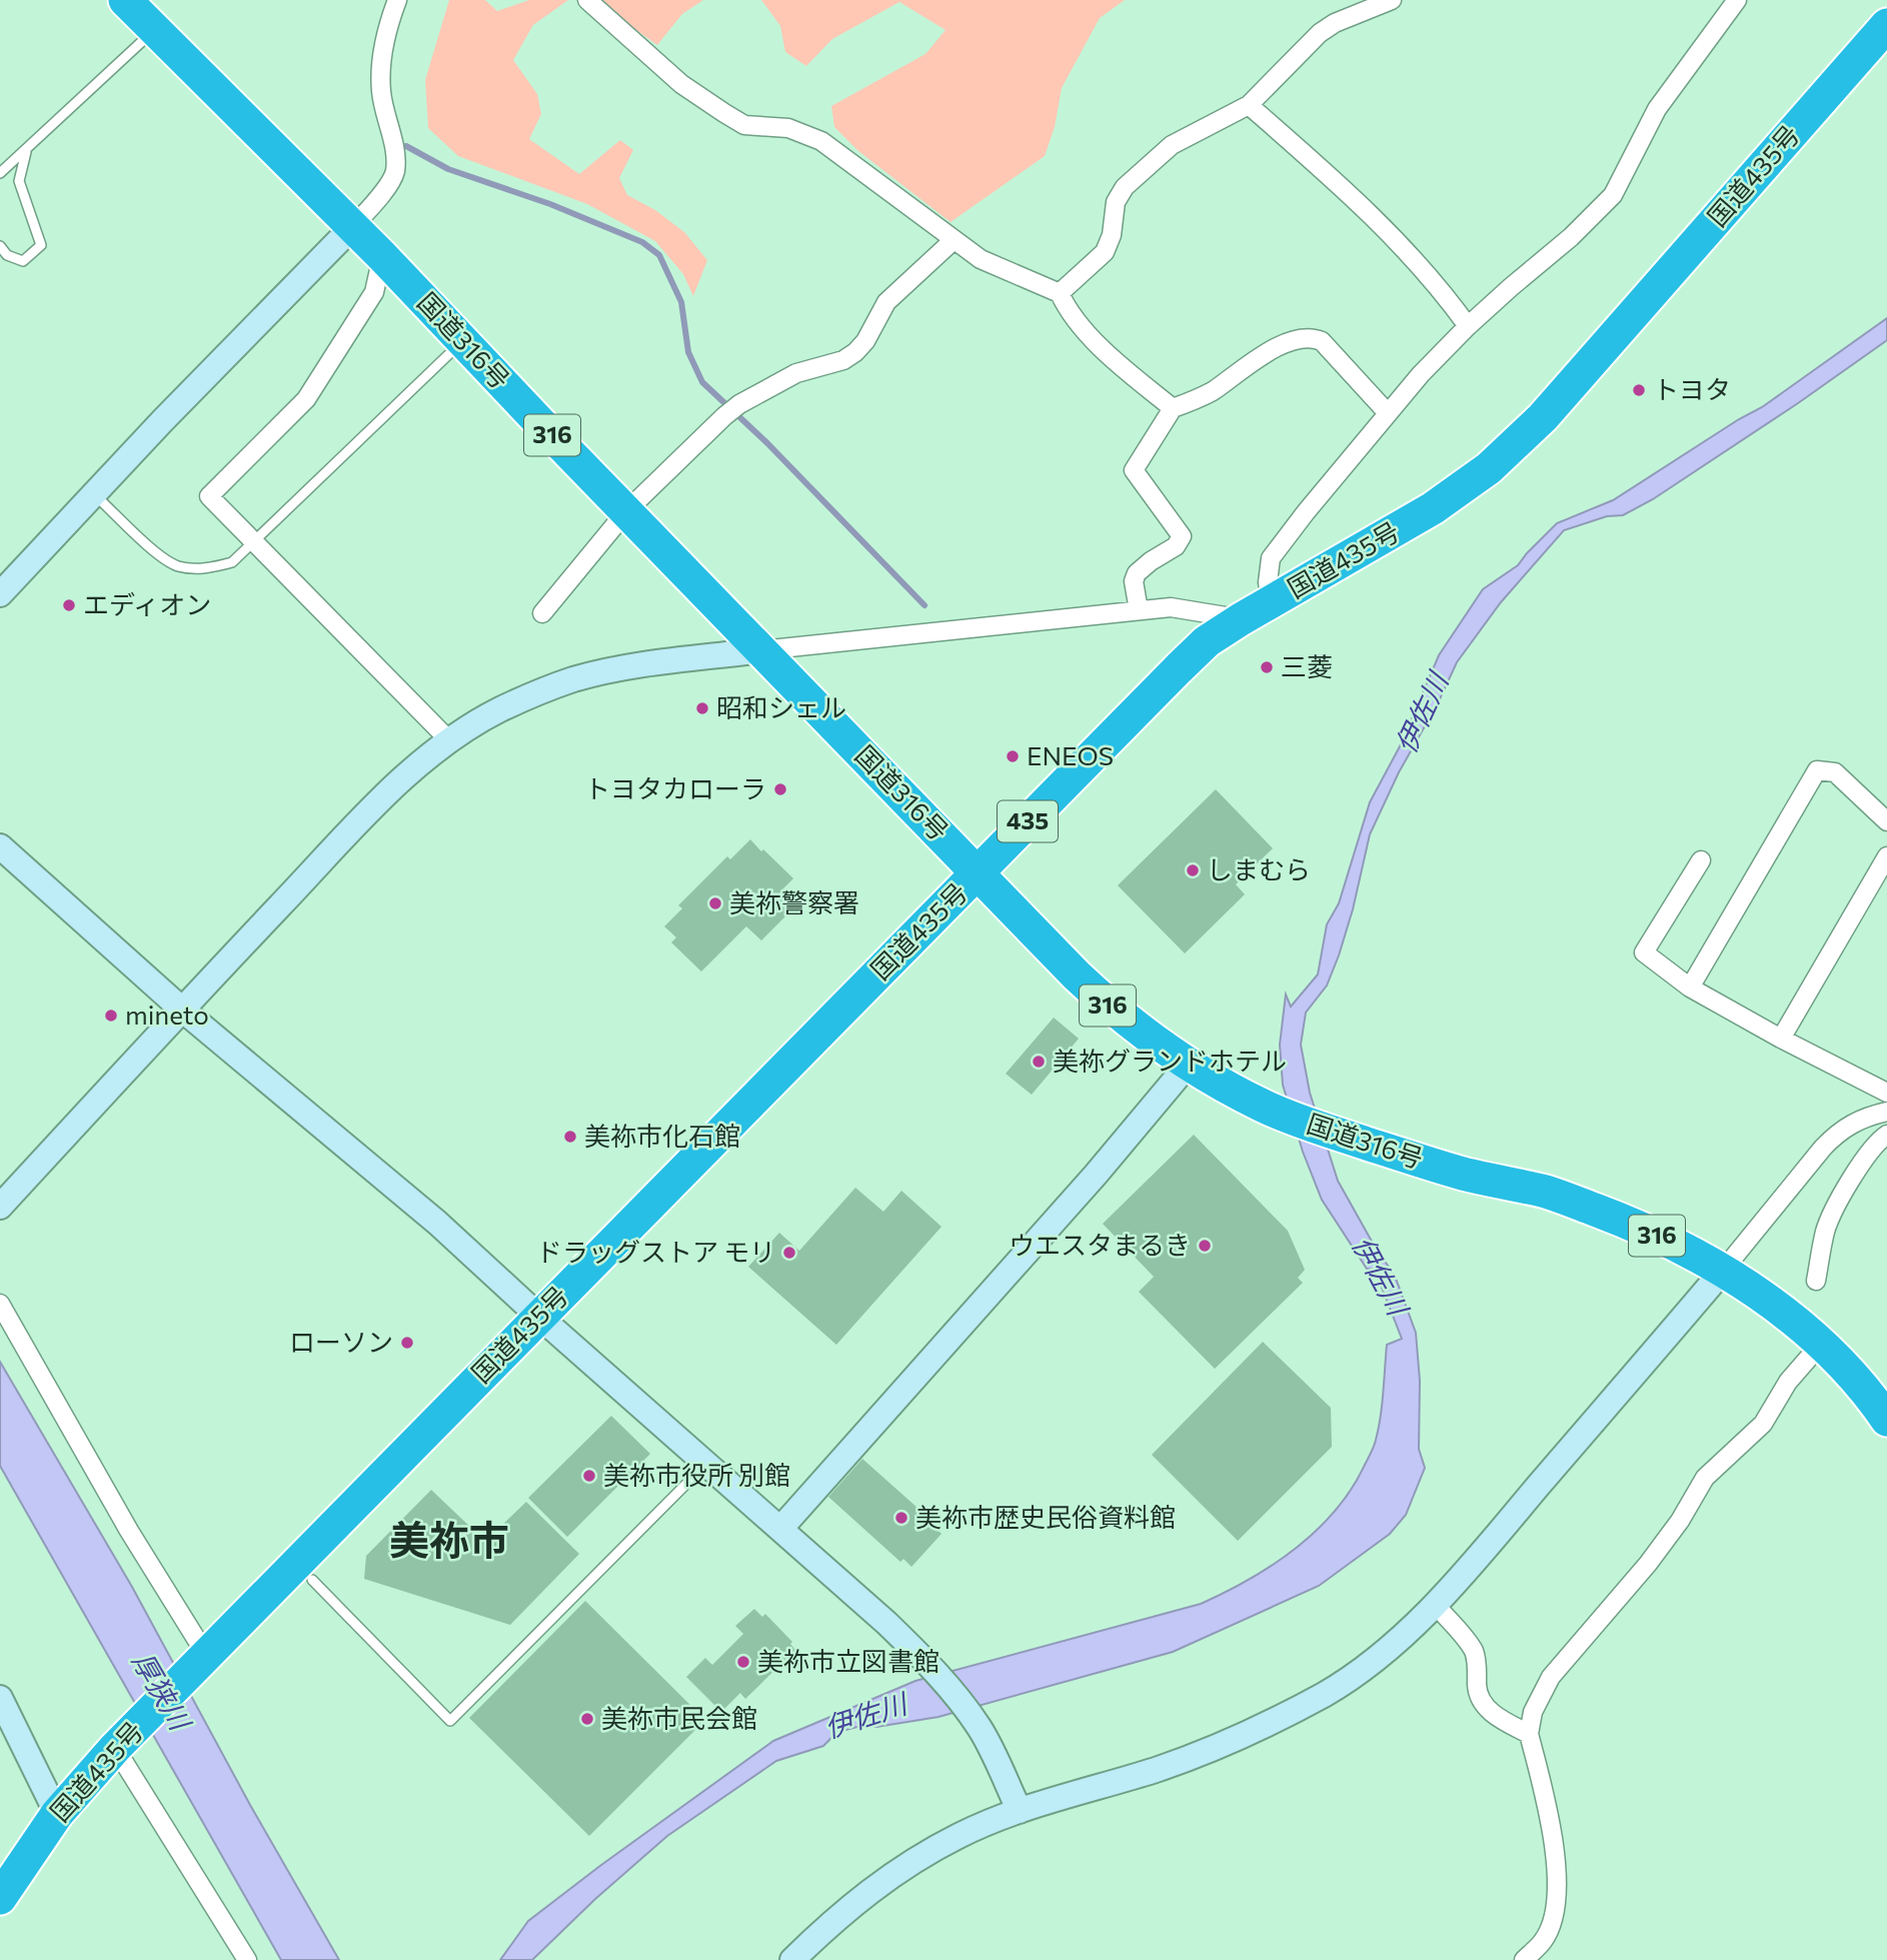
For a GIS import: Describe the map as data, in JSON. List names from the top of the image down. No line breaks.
{"streets":{"highway":["国道435号","国道316号","316","435"]},"crossings":[["国道435号","国道316号"]],"districts":["美祢市"],"water":["伊佐川","厚狭川"],"places":["トヨタ","エディオン","三菱","昭和シェル","ENEOS","トヨタカローラ","しまむら","美祢警察署","mineto","美祢グランドホテル","美袮市化石館","ウエスタまるき","ドラッグストア モリ","ローソン","美祢市役所 別館","美袮市歴史民俗資料館","美祢市立図書館","美祢市民会館"]}
